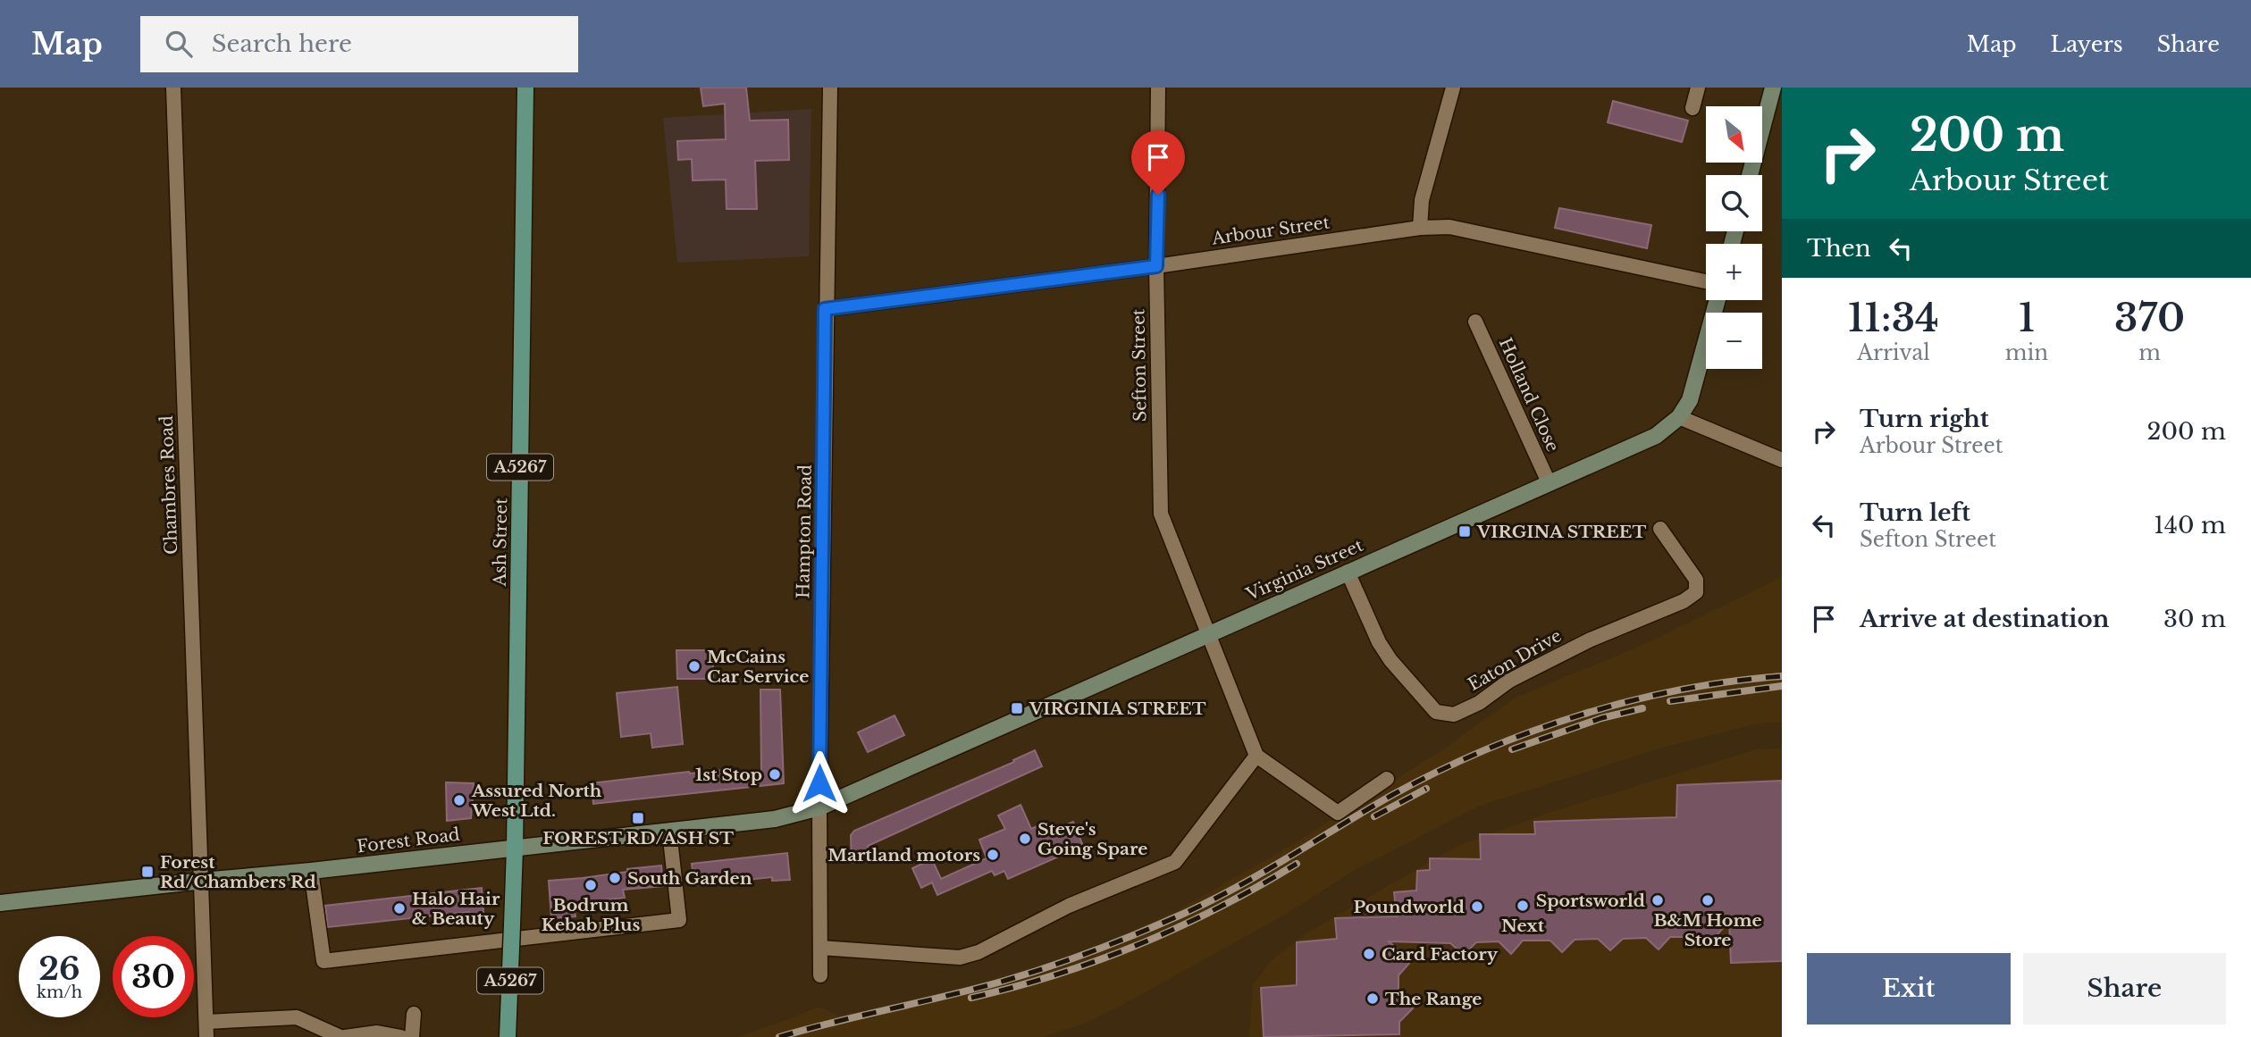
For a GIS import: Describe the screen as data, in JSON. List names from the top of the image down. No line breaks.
{"streets":{"main road":["A5267","Ash Street"],"street":["Arbour Street","Sefton Street","Holland Close","Chambres Road","Hampton Road","Virginia Street","Eaton Drive","Forest Road"]},"crossings":[["Arbour Street","Sefton Street"],["Arbour Street","Hampton Road"],["Sefton Street","Virginia Street"],["Holland Close","Virginia Street"],["A5267","Ash Street"],["A5267","Forest Road"],["Chambres Road","Forest Road"],["Hampton Road","Virginia Street"],["Hampton Road","Forest Road"],["Ash Street","Forest Road"],["Virginia Street","Eaton Drive"],["Virginia Street","Forest Road"]],"places":{"transit":["VIRGINA STREET","VIRGINIA STREET","FOREST RD/ASH ST","Forest Rd/Chambers Rd"],"other":["McCains Car Service","1st Stop","Assured North West Ltd.","Steve's Going Spare","Martland motors","South Garden","Bodrum Kebab Plus","Sportsworld","B&M Home Store","Next","Poundworld","Halo Hair & Beauty","Card Factory","The Range"]},"north":"bottom right","page":{"header":"Map","search":"Search here","nav":["Map","Layers","Share"],"turn":["200 m","Arbour Street"],"map_buttons":["+","−"],"then":"Then","eta":["11:34","Arrival","1","min","370","m"],"list":[{"name":"Turn right","note":"Arbour Street","value":"200 m"},{"name":"Turn left","note":"Sefton Street","value":"140 m"},{"name":"Arrive at destination","value":"30 m"}],"speed":"26 km/h","limit":"30","buttons":["Exit","Share"]}}
